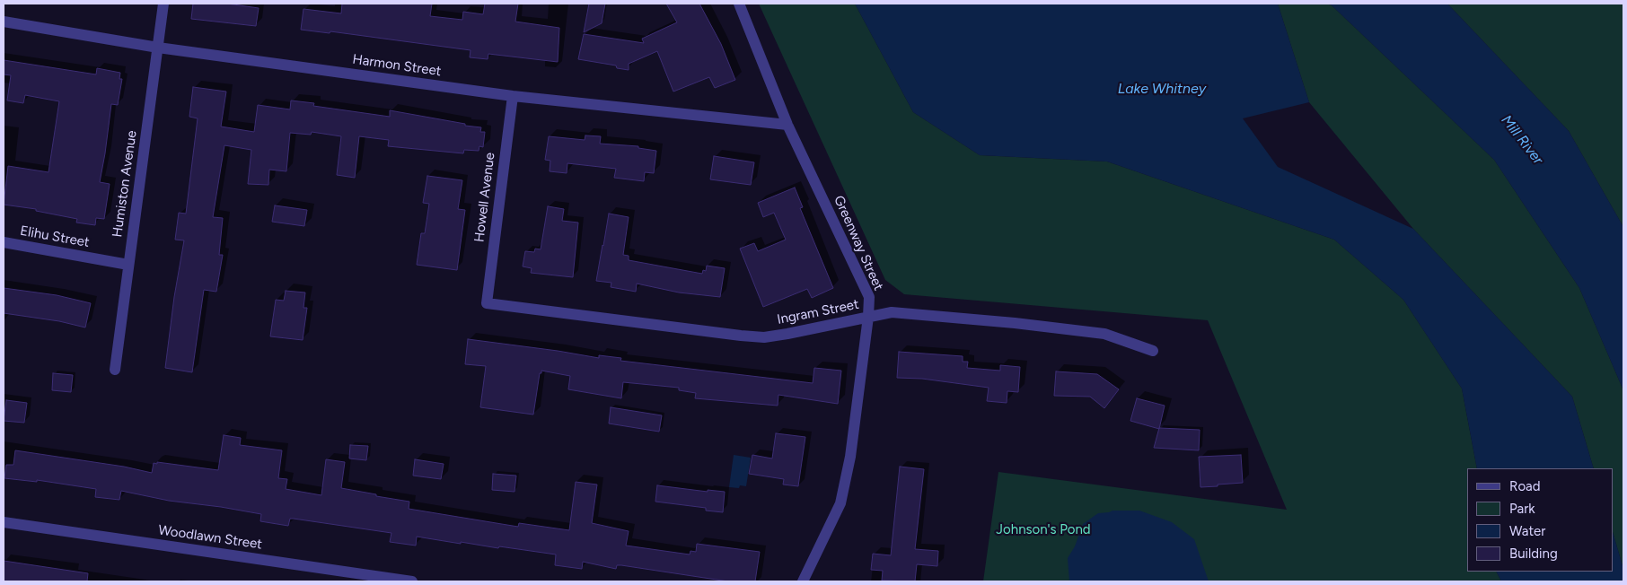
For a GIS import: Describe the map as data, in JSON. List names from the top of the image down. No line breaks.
{"streets":{"street":["Harmon Street","Humiston Avenue","Howell Avenue","Elihu Street","Greenway Street","Ingram Street","Woodlawn Street"]},"crossings":[["Harmon Street","Humiston Avenue"],["Harmon Street","Howell Avenue"],["Harmon Street","Greenway Street"],["Humiston Avenue","Elihu Street"],["Howell Avenue","Ingram Street"],["Greenway Street","Ingram Street"]],"water":["Lake Whitney","Mill River"],"parks":["Johnson's Pond"],"legend":["Road","Park","Water","Building"]}
